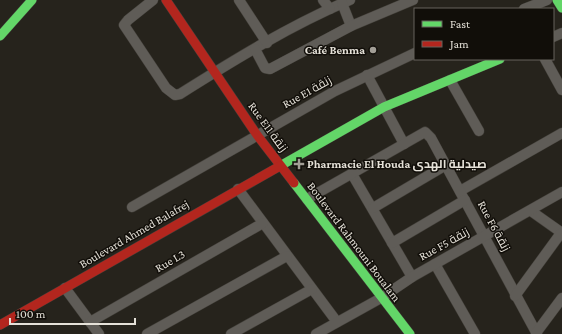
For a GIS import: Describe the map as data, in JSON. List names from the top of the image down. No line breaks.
{"streets":{"street":["Rue E1 زنقة","Rue E11 زنقة","Rue F6 زنقة","Boulevard Ahmed Balafrej","Boulevard Rahmouni Boualam","Rue F5 زنقة","Rue L3"]},"crossings":[["Rue E1 زنقة","Rue E11 زنقة"],["Rue E11 زنقة","Boulevard Ahmed Balafrej"],["Rue E11 زنقة","Boulevard Rahmouni Boualam"],["Rue F6 زنقة","Rue F5 زنقة"],["Boulevard Ahmed Balafrej","Boulevard Rahmouni Boualam"],["Boulevard Rahmouni Boualam","Rue F5 زنقة"]],"places":{"other":["Café Benma"],"health":["Pharmacie El Houda صيدلية الهدى"]},"legend":["Fast","Jam"],"scale_bar":"100 m"}
